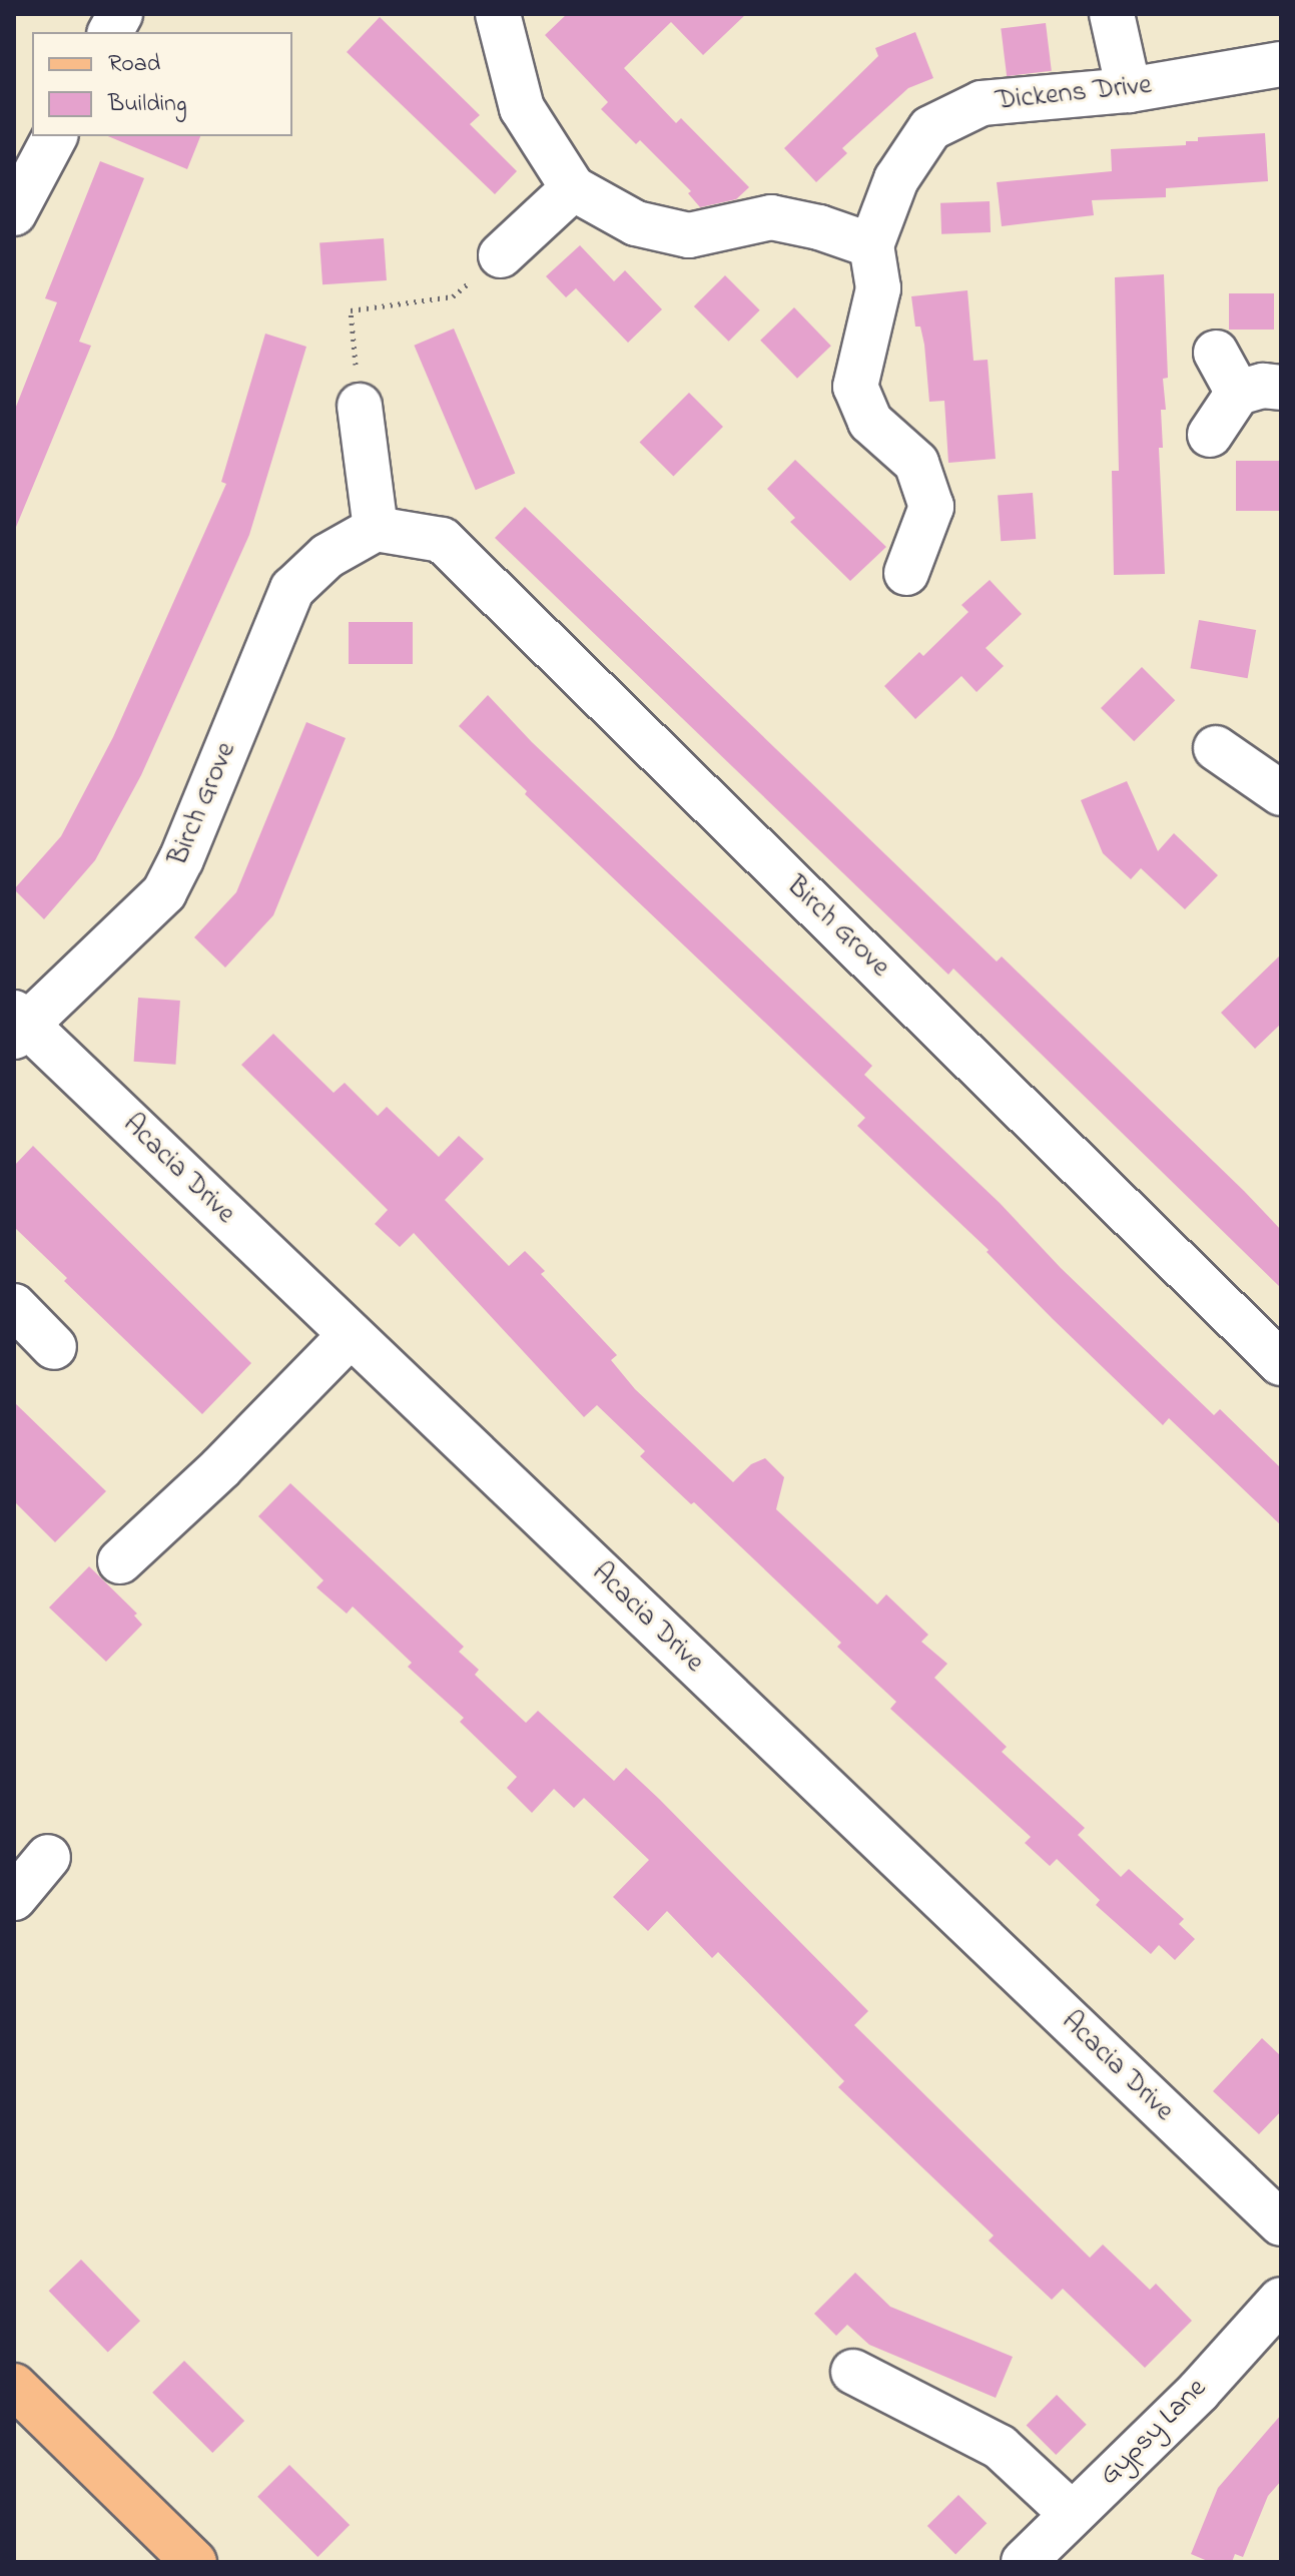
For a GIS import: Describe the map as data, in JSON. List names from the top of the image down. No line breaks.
{"streets":{"street":["Dickens Drive","Birch Grove","Acacia Drive","Gypsy Lane"]},"crossings":[["Birch Grove","Acacia Drive"]],"legend":["Road","Building"]}
